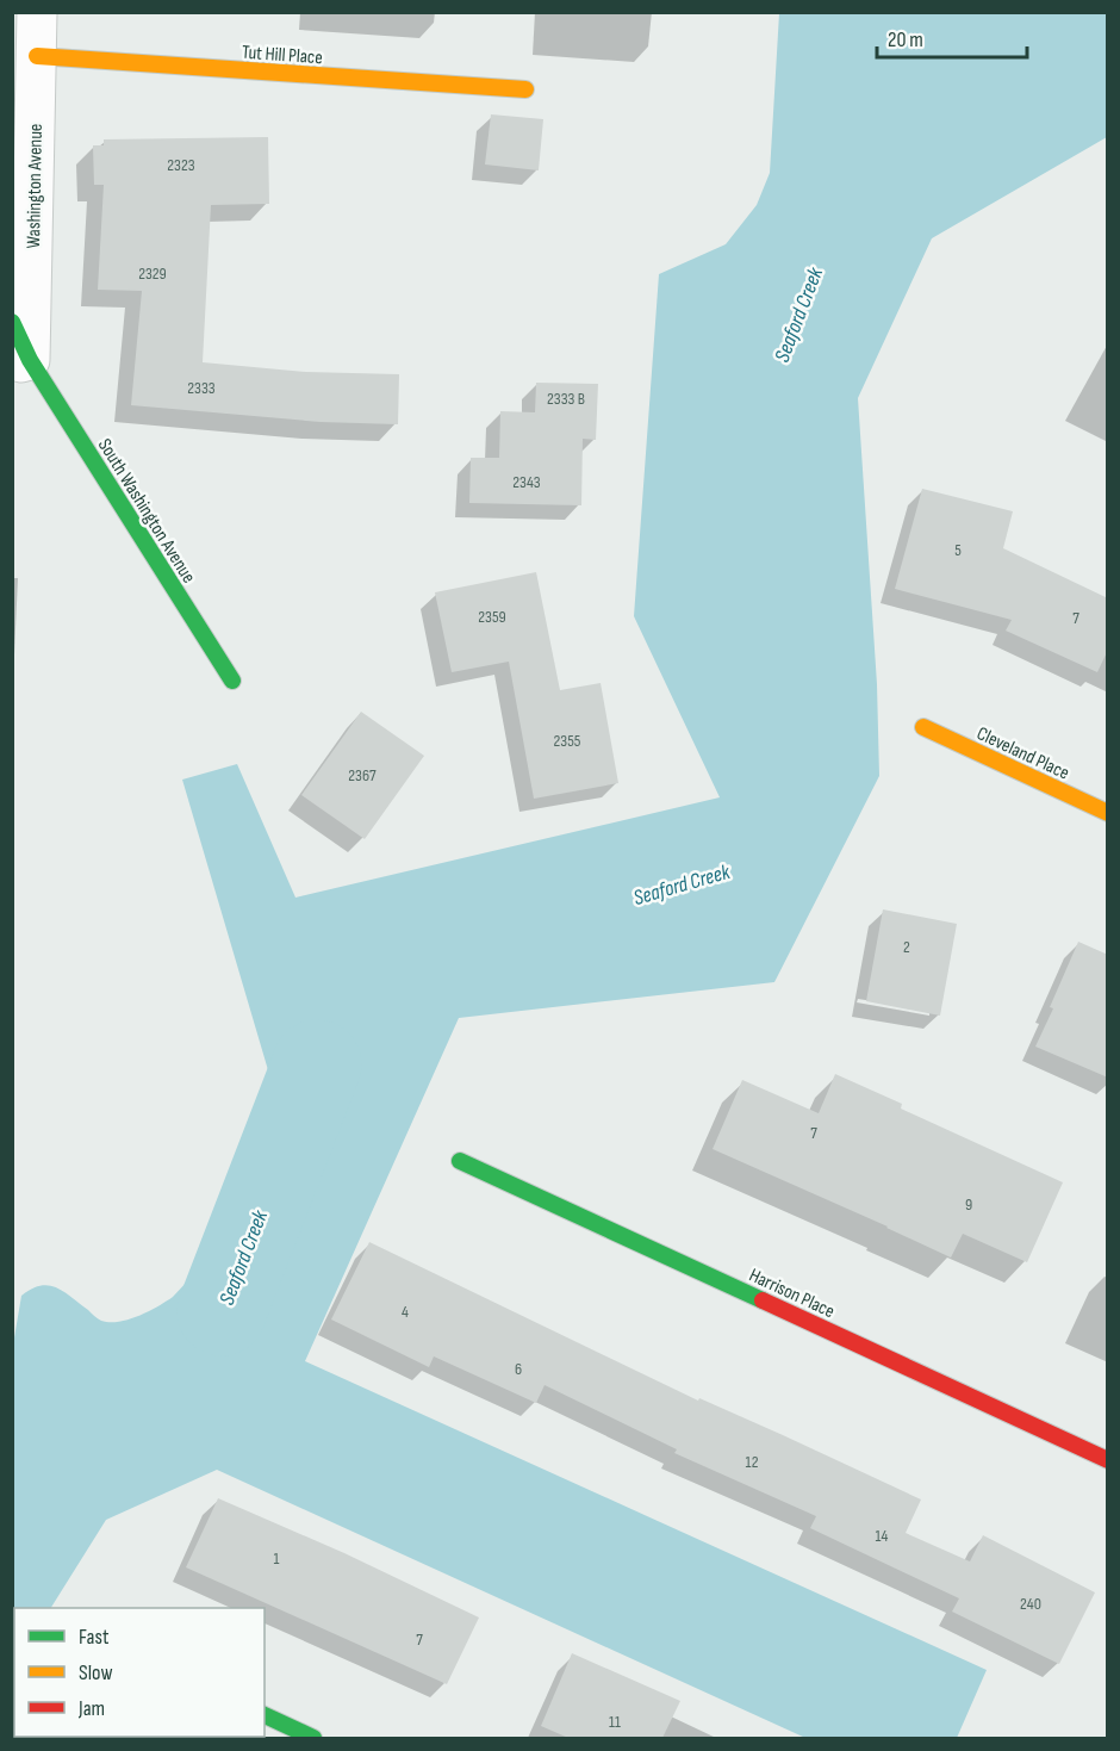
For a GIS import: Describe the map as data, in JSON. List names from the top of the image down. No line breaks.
{"streets":{"street":["Tut Hill Place","Washington Avenue","South Washington Avenue","Cleveland Place","Harrison Place"]},"crossings":[["Tut Hill Place","Washington Avenue"],["Washington Avenue","South Washington Avenue"]],"water":["Seaford Creek"],"house_numbers":["2323","2329","2333","2333 B","2343","5","2359","7","2355","2367","2","7","9","4","6","12","14","1","240","7","11"],"legend":["Fast","Slow","Jam"],"scale_bar":"20 m"}
